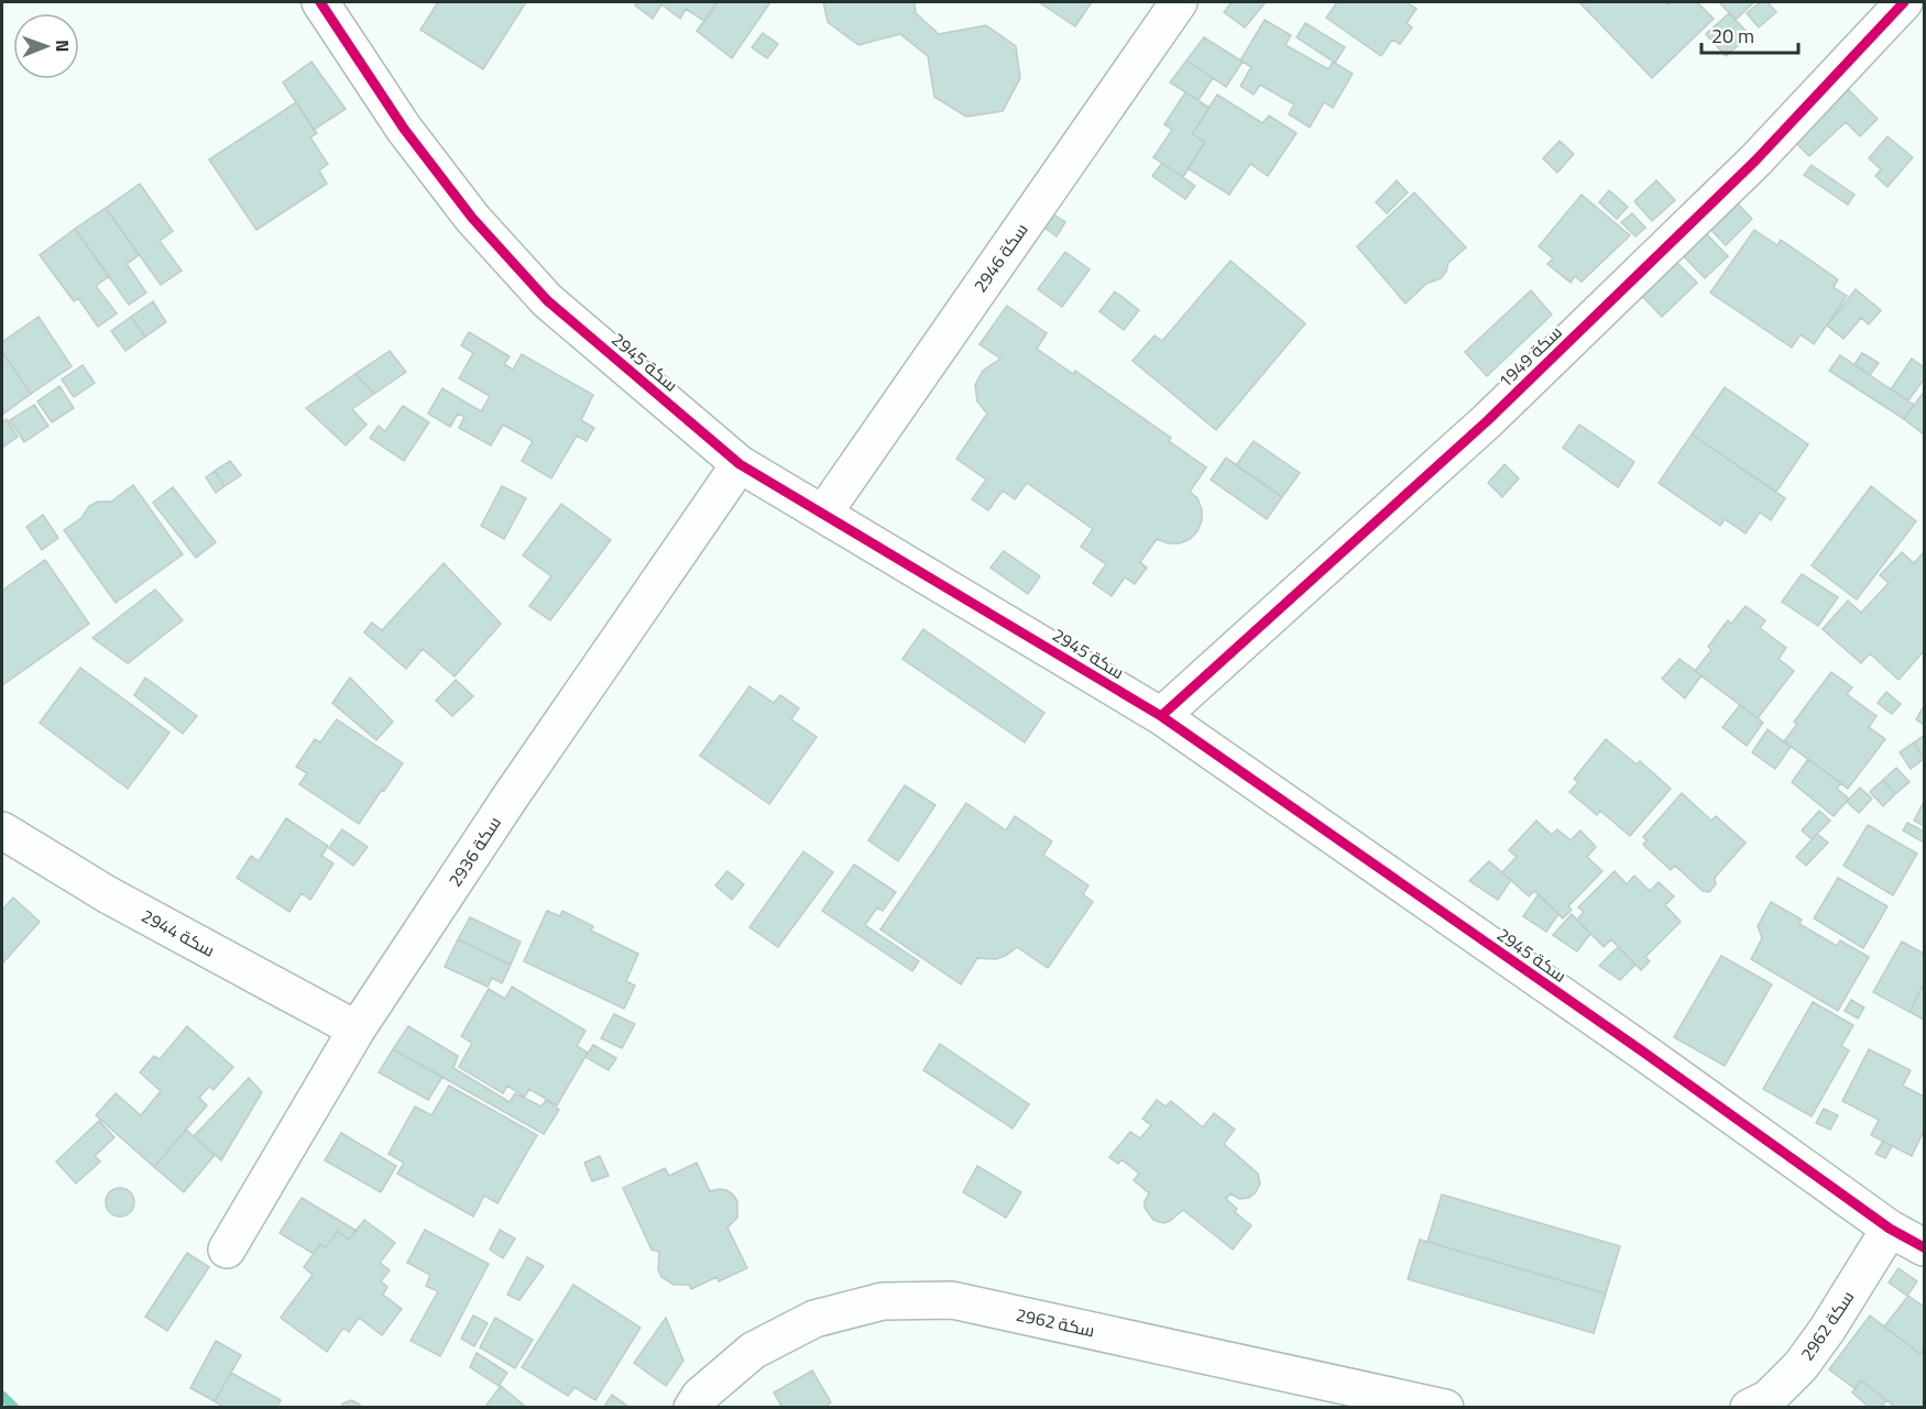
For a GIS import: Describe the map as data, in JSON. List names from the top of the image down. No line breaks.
{"streets":{"street":["سكة 2946","سكة 1949","سكة 2945","سكة 2936","سكة 2944","سكة 2962"]},"crossings":[["سكة 2946","سكة 2945"],["سكة 1949","سكة 2945"],["سكة 2945","سكة 2936"],["سكة 2945","سكة 2962"],["سكة 2936","سكة 2944"]],"scale_bar":"20 m","north":"right"}
